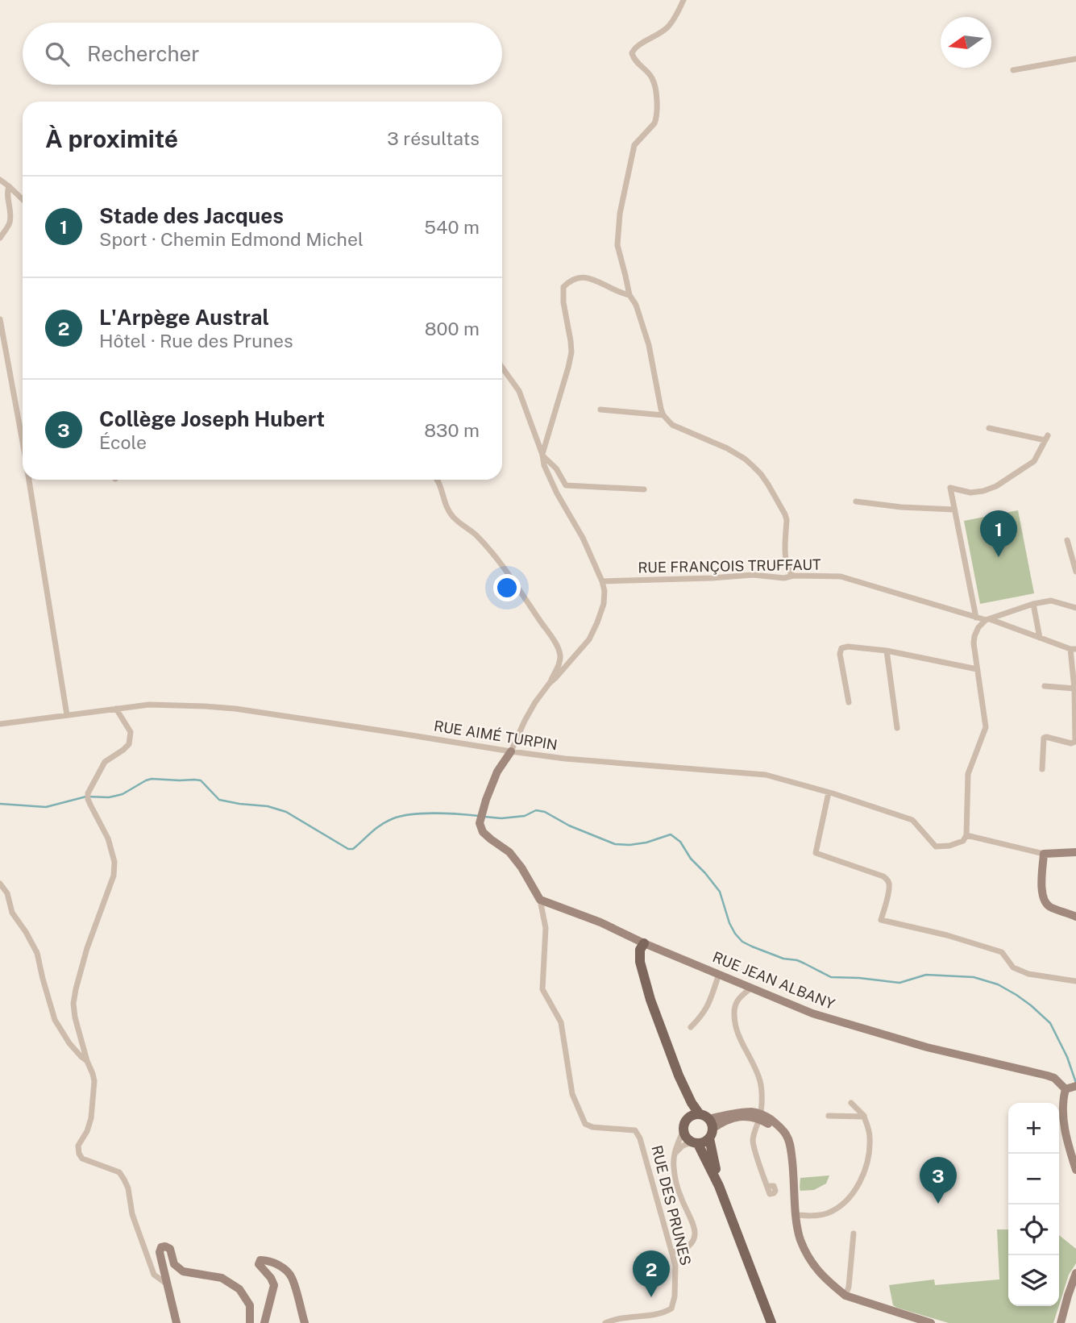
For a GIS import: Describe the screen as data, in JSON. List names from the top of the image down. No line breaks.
{"streets":{"street":["RUE FRANÇOIS TRUFFAUT","RUE AIMÉ TURPIN","RUE JEAN ALBANY","RUE DES PRUNES"]},"crossings":[["RUE AIMÉ TURPIN","RUE DES PRUNES"],["RUE JEAN ALBANY","RUE DES PRUNES"]],"north":"left","page":{"search":"Rechercher","heading":["À proximité","3 résultats"],"list":[{"mark":"1","name":"Stade des Jacques","note":"Sport · Chemin Edmond Michel","value":"540 m"},{"mark":"2","name":"L'Arpège Austral","note":"Hôtel · Rue des Prunes","value":"800 m"},{"mark":"3","name":"Collège Joseph Hubert","note":"École","value":"830 m"}],"pins":["1","3","2"],"map_buttons":["+","−"]}}
